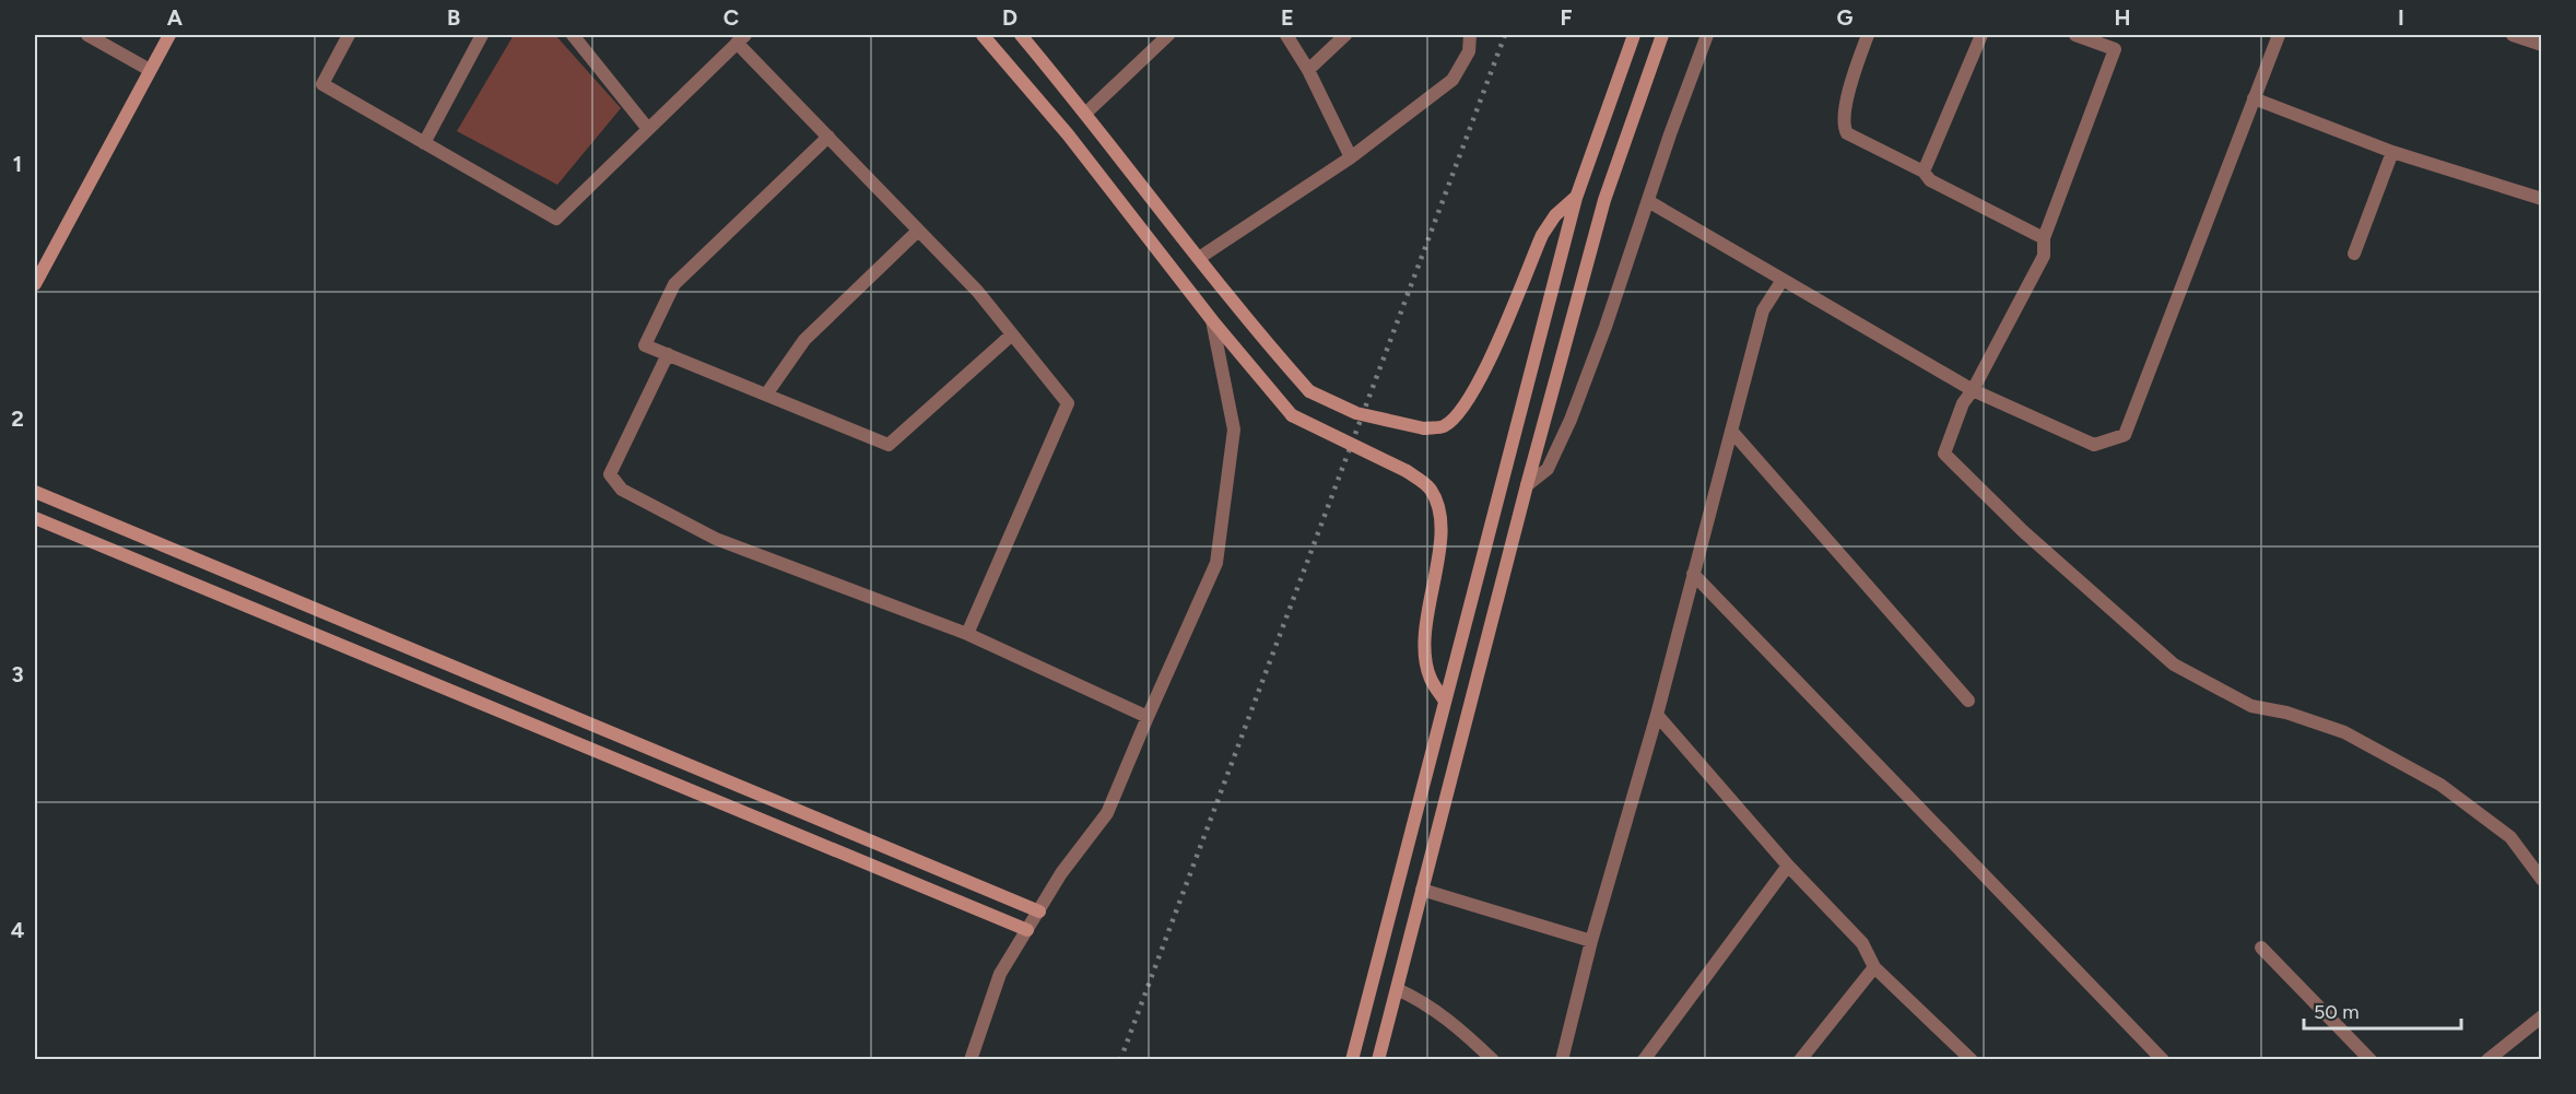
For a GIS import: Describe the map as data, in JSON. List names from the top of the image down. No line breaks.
{"scale_bar":"50 m","grid":{"columns":["A","B","C","D","E","F","G","H","I"],"rows":["1","2","3","4"]}}
